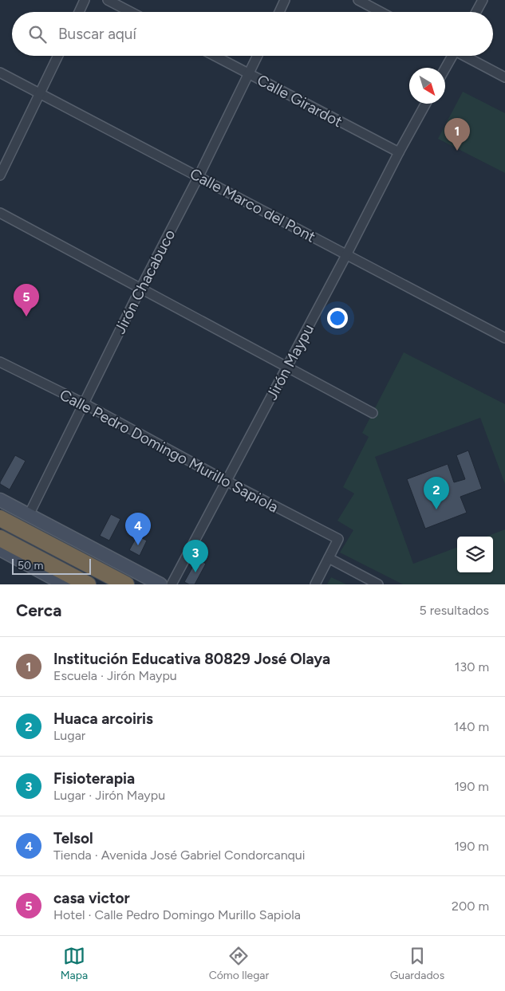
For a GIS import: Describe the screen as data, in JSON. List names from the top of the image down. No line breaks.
{"streets":{"street":["Calle Girardot","Calle Marco del Pont","Jirón Chacabuco","Jirón Maypu","Calle Pedro Domingo Murillo Sapiola"]},"crossings":[["Calle Girardot","Jirón Chacabuco"],["Calle Girardot","Jirón Maypu"],["Calle Marco del Pont","Jirón Chacabuco"],["Calle Marco del Pont","Jirón Maypu"],["Jirón Chacabuco","Calle Pedro Domingo Murillo Sapiola"],["Jirón Maypu","Calle Pedro Domingo Murillo Sapiola"]],"scale_bar":"50 m","north":"bottom right","page":{"search":"Buscar aquí","pins":["1","5","2","4","3"],"scale":"50 m","heading":["Cerca","5 resultados"],"list":[{"mark":"1","name":"Institución Educativa 80829 José Olaya","note":"Escuela · Jirón Maypu","value":"130 m"},{"mark":"2","name":"Huaca arcoiris","note":"Lugar","value":"140 m"},{"mark":"3","name":"Fisioterapia","note":"Lugar · Jirón Maypu","value":"190 m"},{"mark":"4","name":"Telsol","note":"Tienda · Avenida José Gabriel Condorcanqui","value":"190 m"},{"mark":"5","name":"casa victor","note":"Hotel · Calle Pedro Domingo Murillo Sapiola","value":"200 m"}],"nav":["Mapa","Cómo llegar","Guardados"]}}
